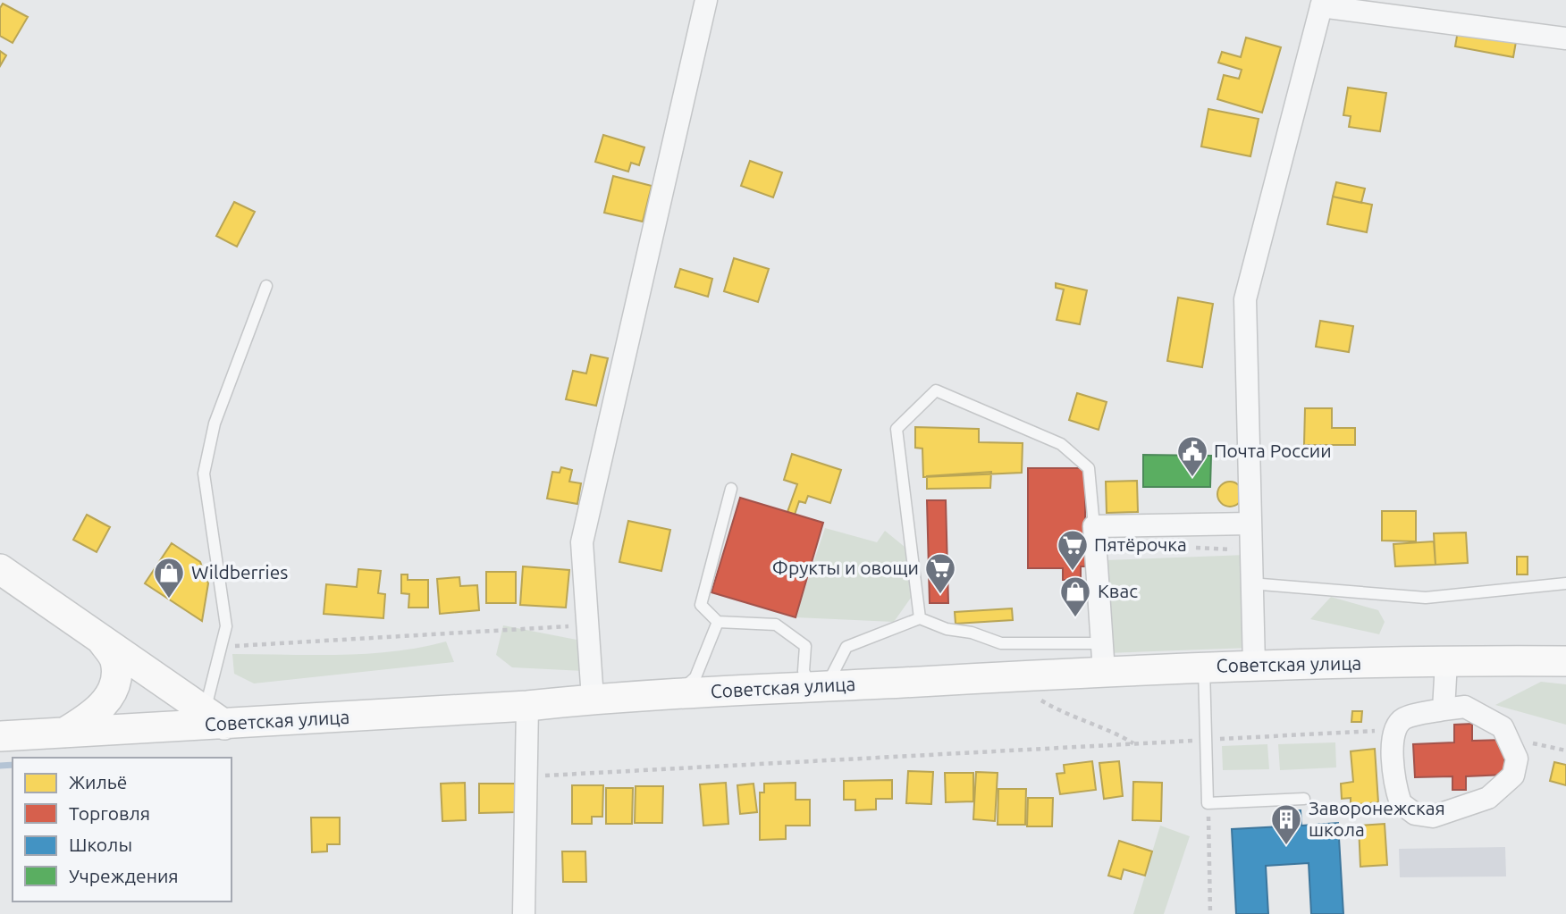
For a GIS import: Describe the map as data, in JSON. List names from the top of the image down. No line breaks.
{"streets":{"street":["Советская улица"]},"places":{"public building":["Почта России"],"supermarket":["Пятёрочка","Фрукты и овощи"],"shop":["Wildberries","Квас"],"building":["Заворонежская школа"]},"legend":["Жильё","Торговля","Школы","Учреждения"]}
